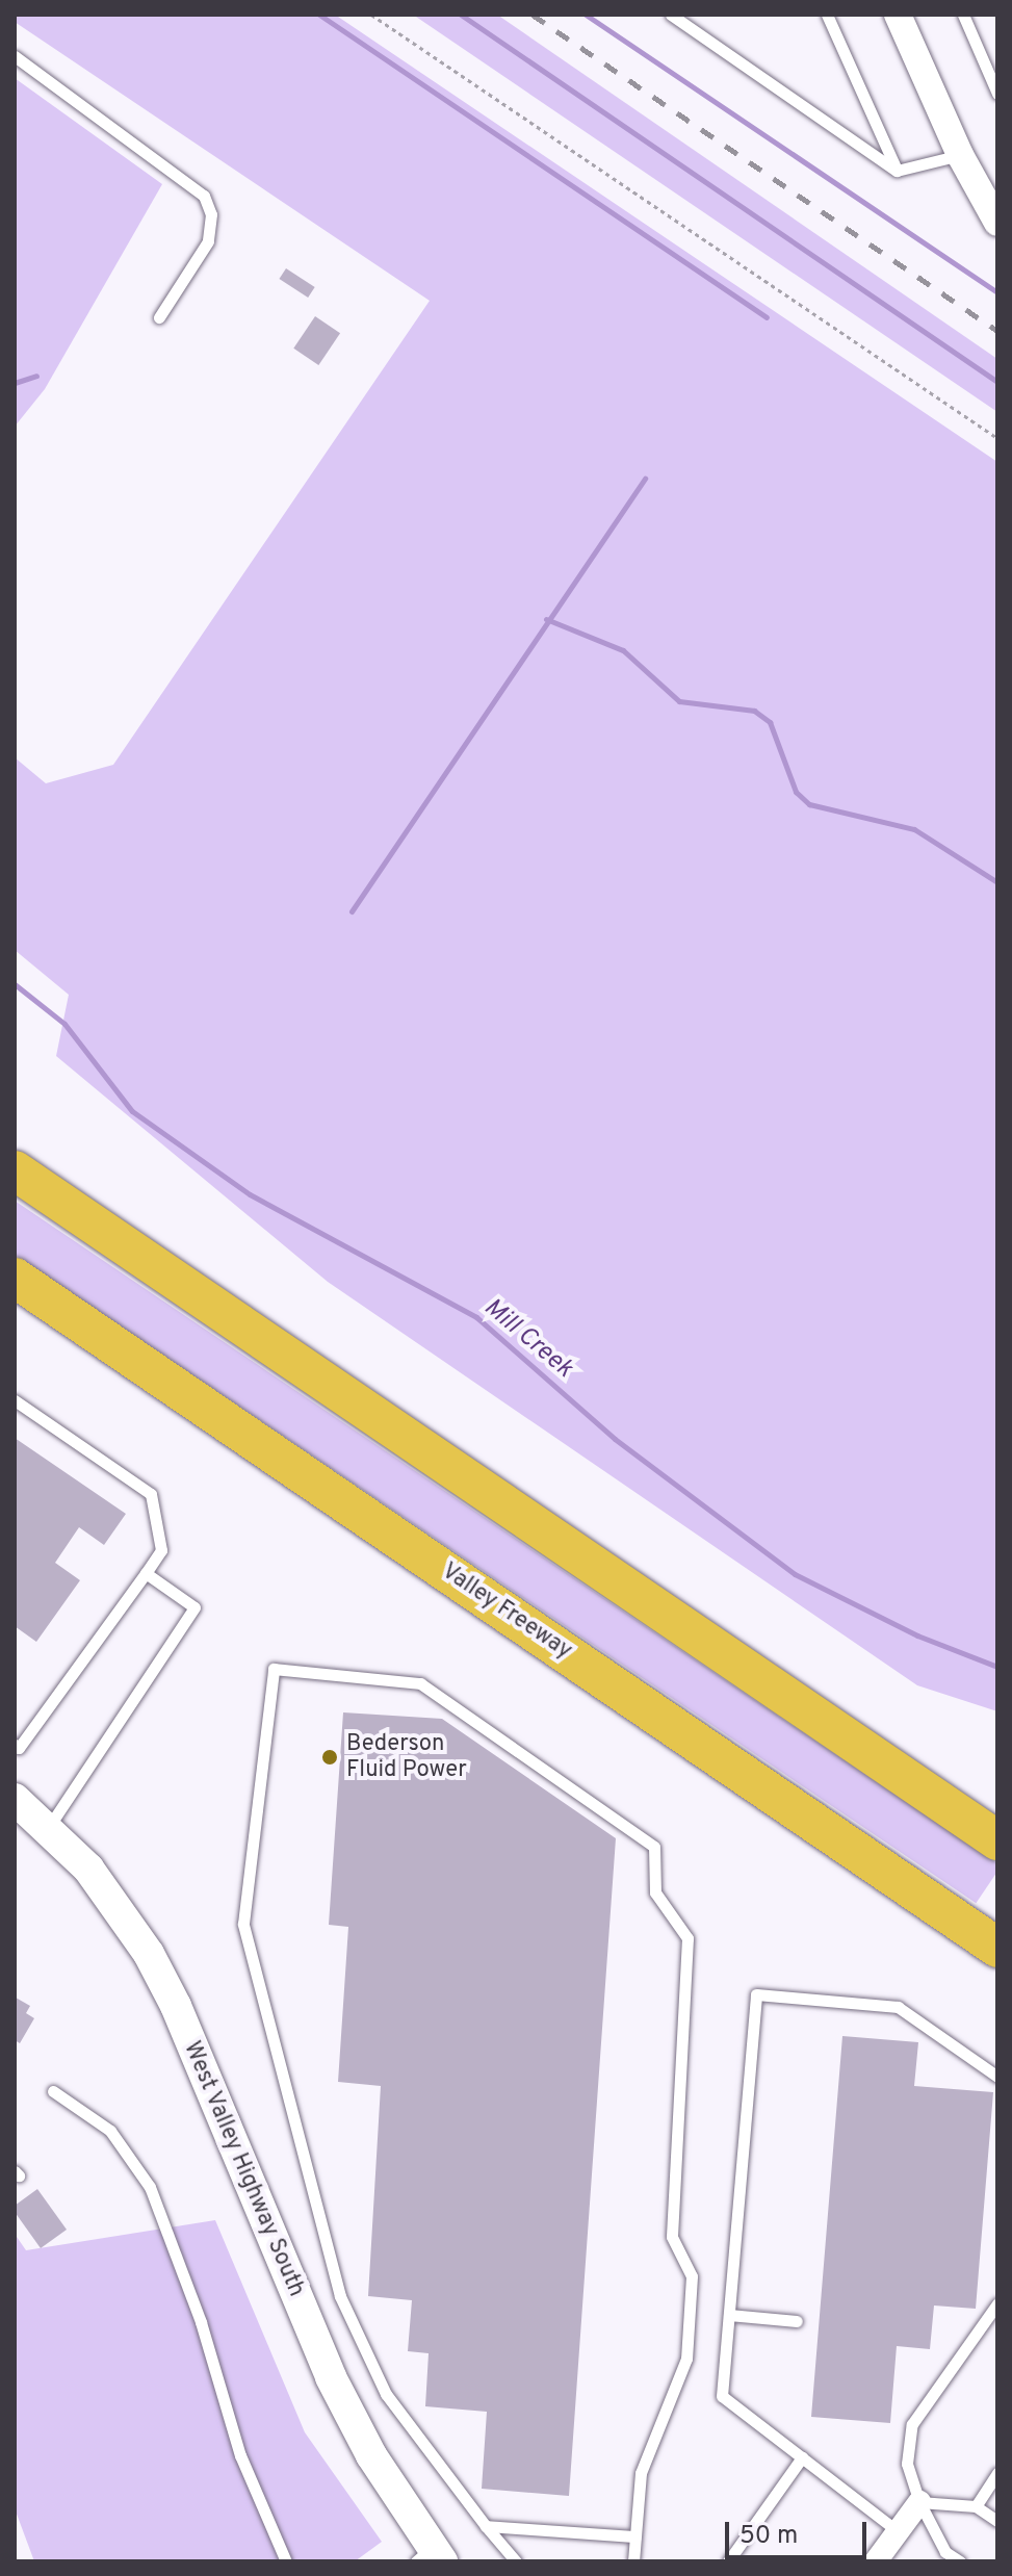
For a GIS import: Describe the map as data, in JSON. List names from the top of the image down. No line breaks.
{"streets":{"highway":["Valley Freeway"],"main road":["West Valley Highway South"]},"water":["Mill Creek"],"places":["Bederson Fluid Power"],"scale_bar":"50 m"}
